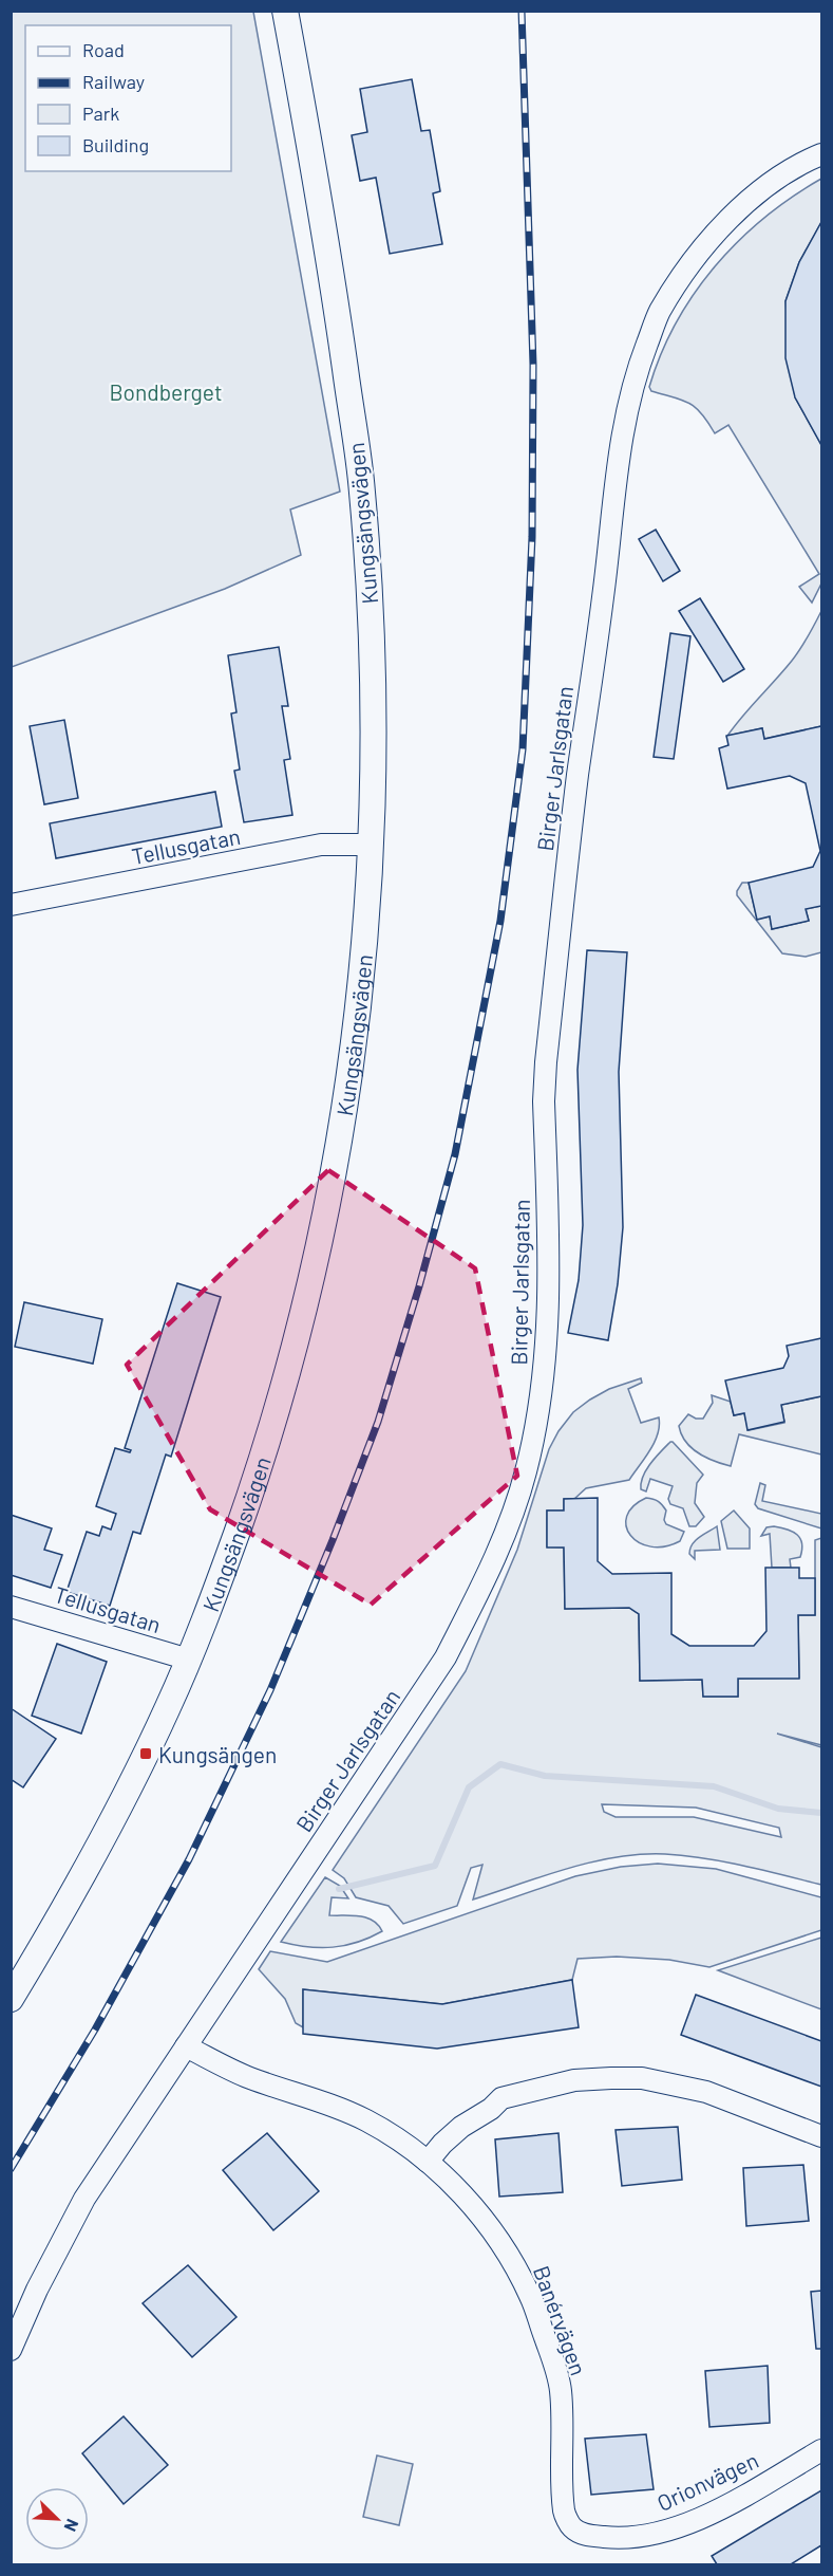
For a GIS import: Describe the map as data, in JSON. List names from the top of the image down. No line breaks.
{"streets":{"street":["Kungsängsvägen","Birger Jarlsgatan","Tellusgatan","Banérvägen","Orionvägen"]},"crossings":[["Kungsängsvägen","Tellusgatan"],["Birger Jarlsgatan","Banérvägen"],["Banérvägen","Orionvägen"]],"parks":["Bondberget"],"places":{"transit":["Kungsängen"]},"legend":["Road","Railway","Park","Building"],"north":"bottom right"}
